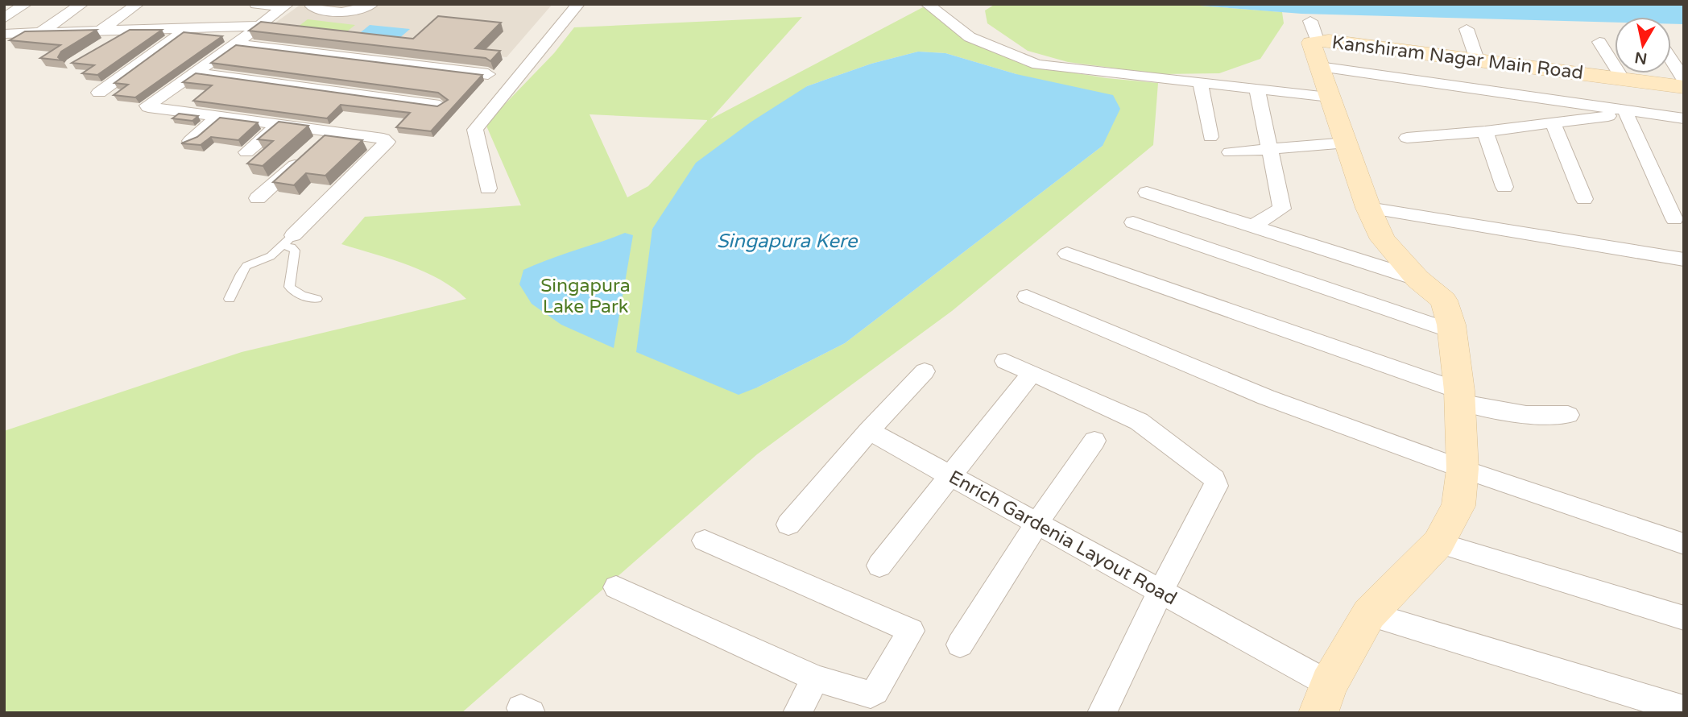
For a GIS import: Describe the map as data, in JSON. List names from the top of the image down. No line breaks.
{"streets":{"street":["Kanshiram Nagar Main Road","Enrich Gardenia Layout Road"]},"crossings":[["Kanshiram Nagar Main Road","Enrich Gardenia Layout Road"]],"water":["Singapura Kere"],"parks":["Singapura Lake Park"],"north":"bottom"}
